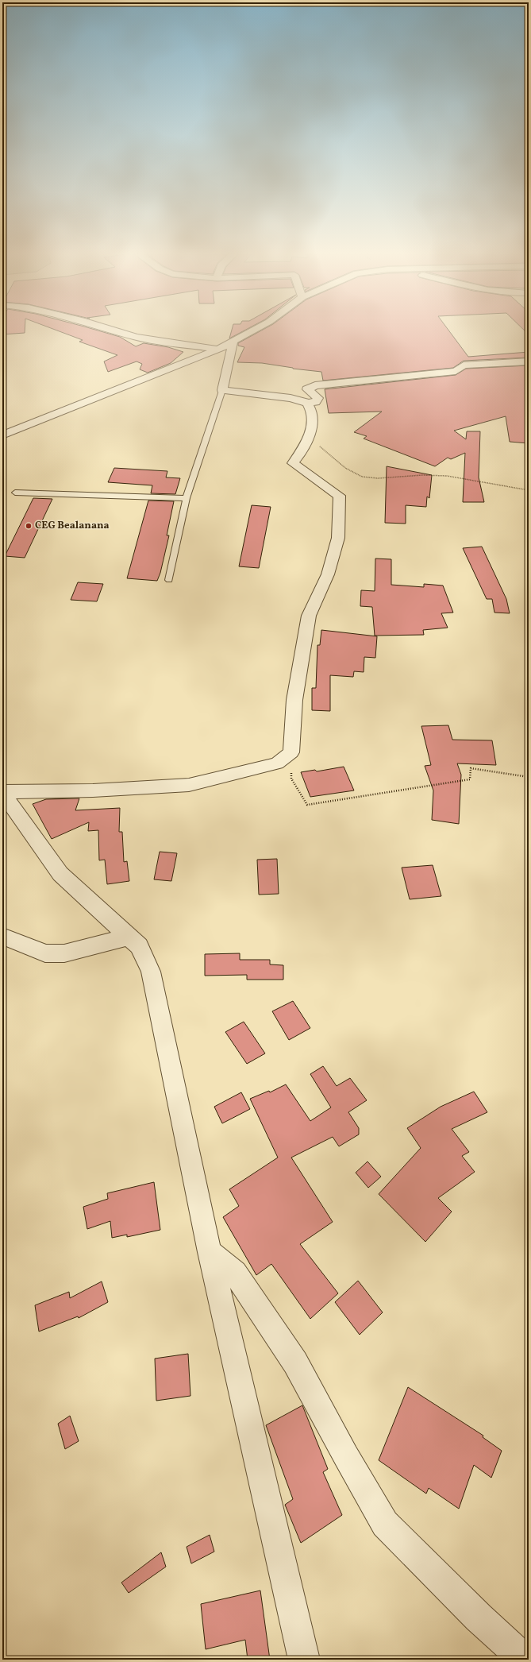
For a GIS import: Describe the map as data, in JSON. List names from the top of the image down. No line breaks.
{"places":["CEG Bealanana"]}
